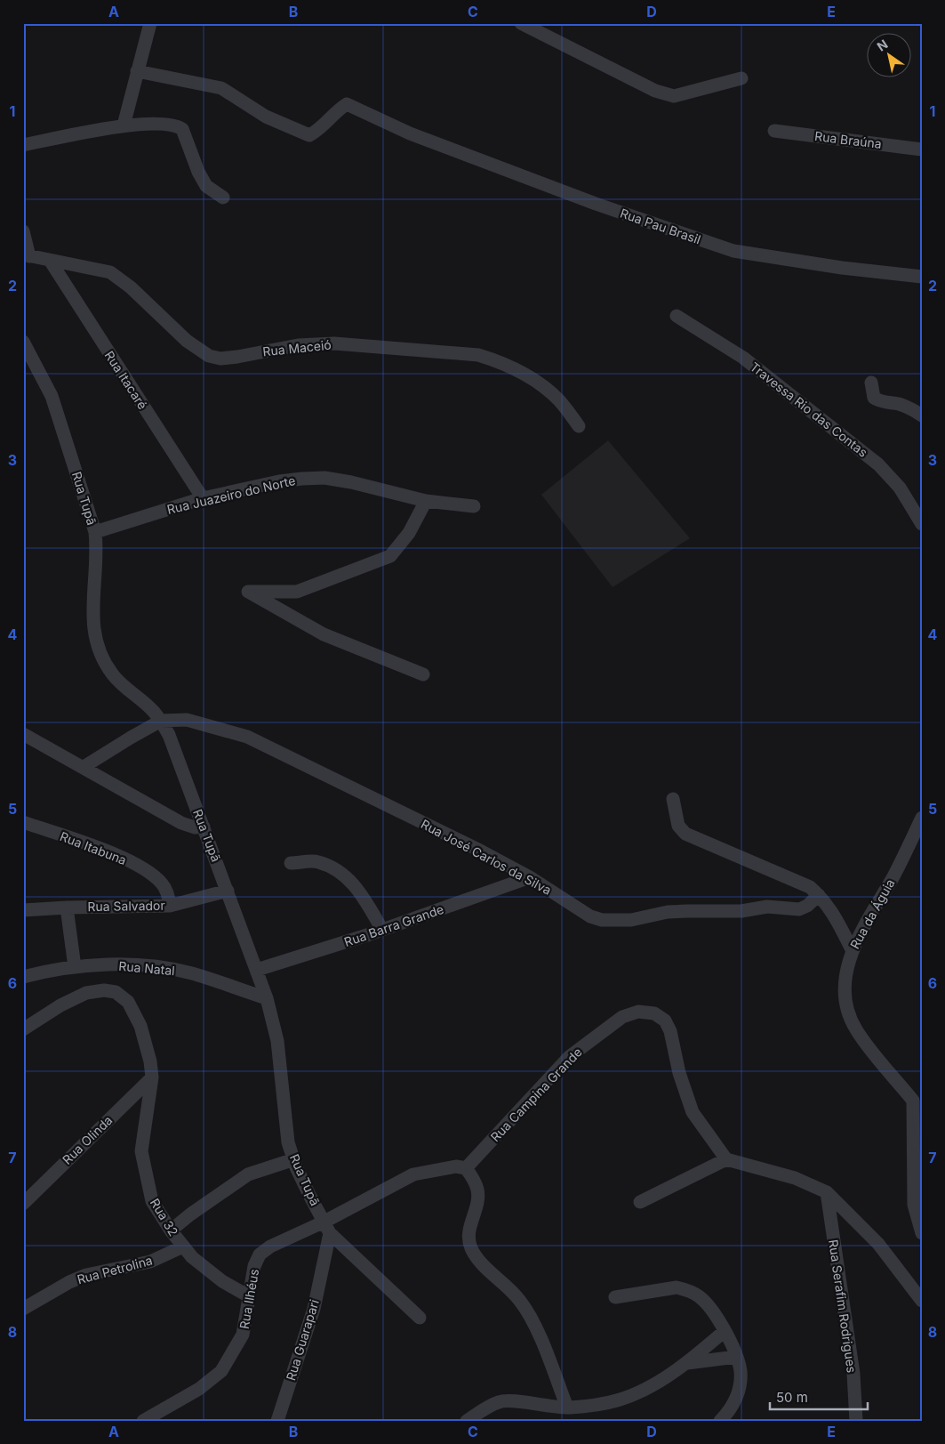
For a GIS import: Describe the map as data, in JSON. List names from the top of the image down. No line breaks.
{"streets":{"street":["Rua Braúna","Rua Pau Brasil","Rua Maceió","Rua Itacaré","Travessa Rio das Contas","Rua Juazeiro do Norte","Rua Tupã","Rua Itabuna","Rua José Carlos da Silva","Rua Salvador","Rua da Águia","Rua Barra Grande","Rua Natal","Rua Campina Grande","Rua Olinda","Rua 32","Rua Petrolina","Rua Ilhéus","Rua Serafim Rodrigues","Rua Guarapari"]},"crossings":[["Rua Maceió","Rua Itacaré"],["Rua Itacaré","Rua Juazeiro do Norte"],["Rua Juazeiro do Norte","Rua Tupã"],["Rua Tupã","Rua José Carlos da Silva"],["Rua Tupã","Rua Salvador"],["Rua Tupã","Rua Barra Grande"],["Rua Tupã","Rua Natal"],["Rua Tupã","Rua Ilhéus"],["Rua Tupã","Rua Guarapari"],["Rua Itabuna","Rua Salvador"],["Rua José Carlos da Silva","Rua Barra Grande"],["Rua Campina Grande","Rua Ilhéus"],["Rua Olinda","Rua 32"],["Rua 32","Rua Petrolina"],["Rua 32","Rua Ilhéus"],["Rua Ilhéus","Rua Guarapari"]],"scale_bar":"50 m","north":"top left","grid":{"columns":["A","B","C","D","E"],"rows":["1","2","3","4","5","6","7","8"]}}
